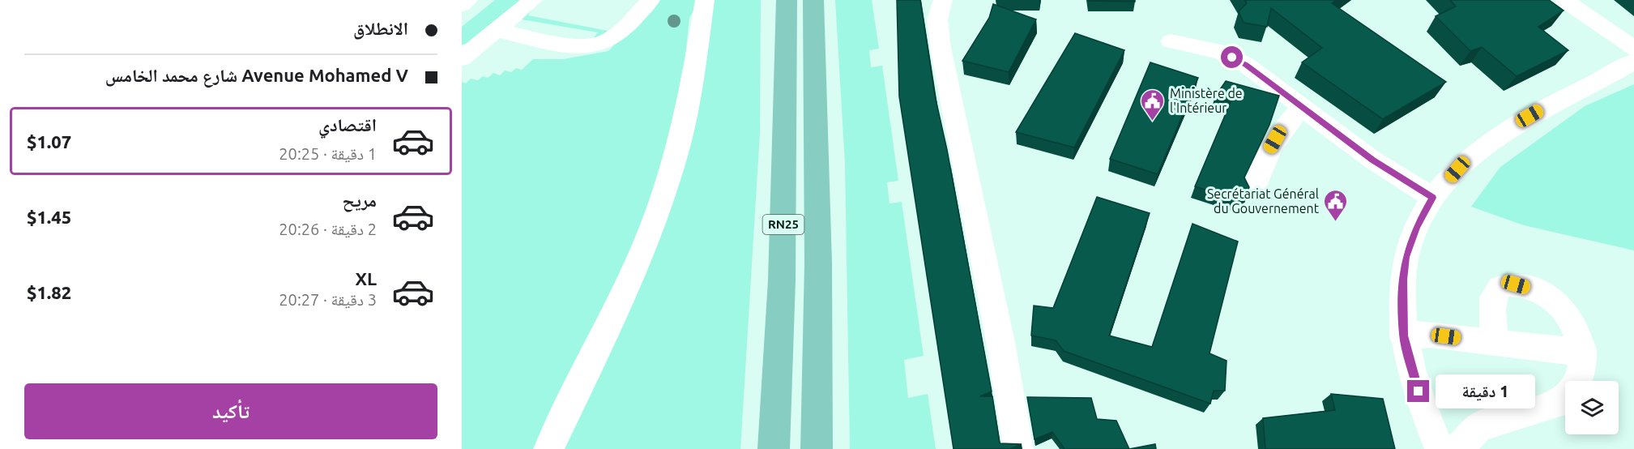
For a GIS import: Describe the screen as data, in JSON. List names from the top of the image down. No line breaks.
{"streets":{"main road":["RN25"]},"places":{"public building":["Ministère de l'Intérieur","Secrétariat Général du Gouvernement"]},"page":{"banner":["الانطلاق","Avenue Mohamed V شارع محمد الخامس"],"list":[{"name":"اقتصادي","note":"1 دقيقة · 20:25","value":"$1.07"},{"name":"مريح","note":"2 دقيقة · 20:26","value":"$1.45"},{"name":"XL","note":"3 دقيقة · 20:27","value":"$1.82"}],"buttons":"تأكيد","bubble":"1 دقيقة"}}
